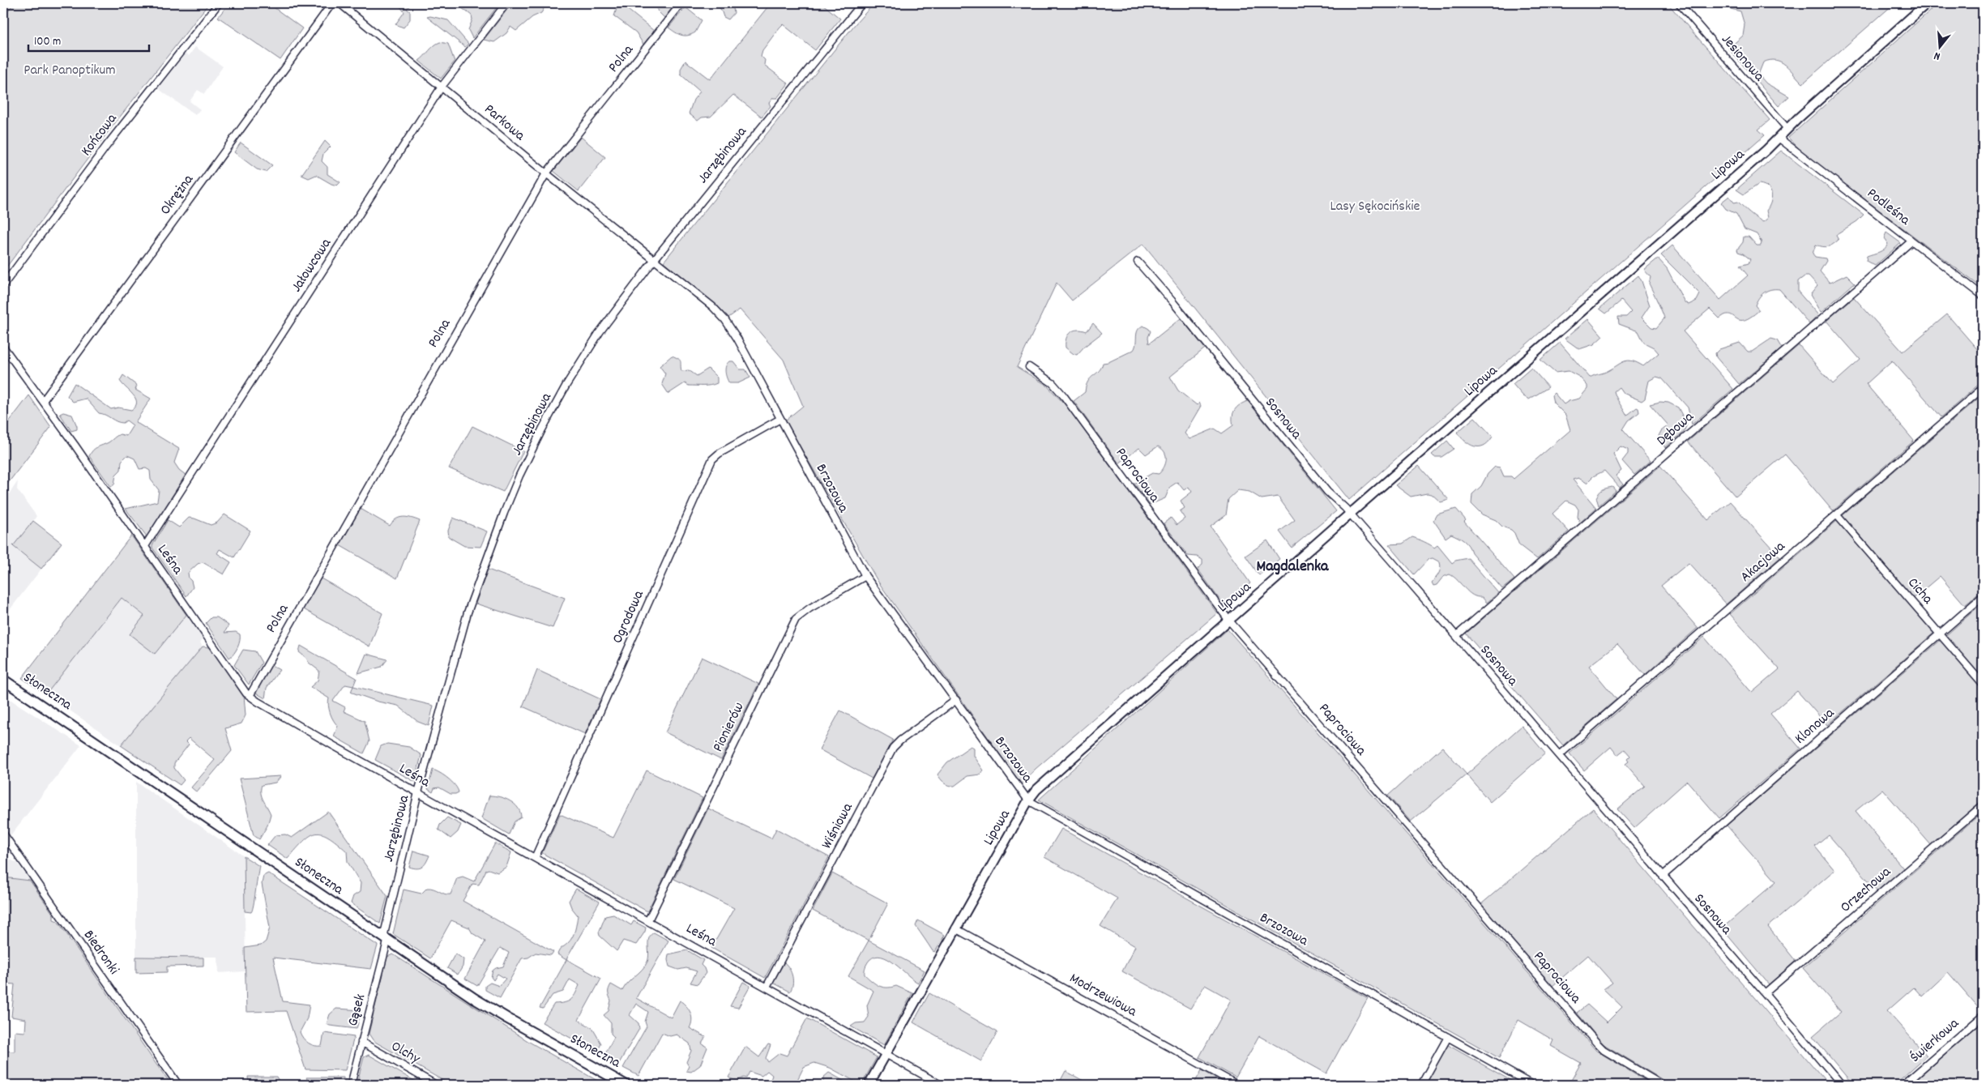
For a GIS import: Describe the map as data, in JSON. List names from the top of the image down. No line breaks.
{"streets":{"main road":["Słoneczna"],"street":["Jesionowa","Polna","Parkowa","Końcowa","Jarzębinowa","Lipowa","Okrężna","Podleśna","Jałowcowa","Sosnowa","Dębowa","Paprociowa","Brzozowa","Leśna","Akacjowa","Cicha","Ogrodowa","Klonowa","Pionierów","Wiśniowa","Orzechowa","Biedronki","Modrzewiowa","Gąsek","Świerkowa","Olchy"]},"crossings":[["Jesionowa","Lipowa"],["Polna","Parkowa"],["Polna","Leśna"],["Parkowa","Jarzębinowa"],["Parkowa","Jałowcowa"],["Parkowa","Brzozowa"],["Jarzębinowa","Brzozowa"],["Jarzębinowa","Leśna"],["Jarzębinowa","Słoneczna"],["Jarzębinowa","Gąsek"],["Lipowa","Podleśna"],["Lipowa","Sosnowa"],["Lipowa","Paprociowa"],["Lipowa","Brzozowa"],["Lipowa","Leśna"],["Lipowa","Modrzewiowa"],["Okrężna","Leśna"],["Podleśna","Dębowa"],["Jałowcowa","Leśna"],["Sosnowa","Dębowa"],["Sosnowa","Akacjowa"],["Sosnowa","Klonowa"],["Sosnowa","Orzechowa"],["Brzozowa","Ogrodowa"],["Brzozowa","Pionierów"],["Brzozowa","Wiśniowa"],["Leśna","Ogrodowa"],["Leśna","Pionierów"],["Leśna","Wiśniowa"],["Akacjowa","Cicha"],["Cicha","Klonowa"],["Słoneczna","Gąsek"],["Gąsek","Olchy"]],"districts":["Magdalenka"],"parks":["Park Panoptikum","Lasy Sękocińskie"],"scale_bar":"100 m","north":"bottom"}
